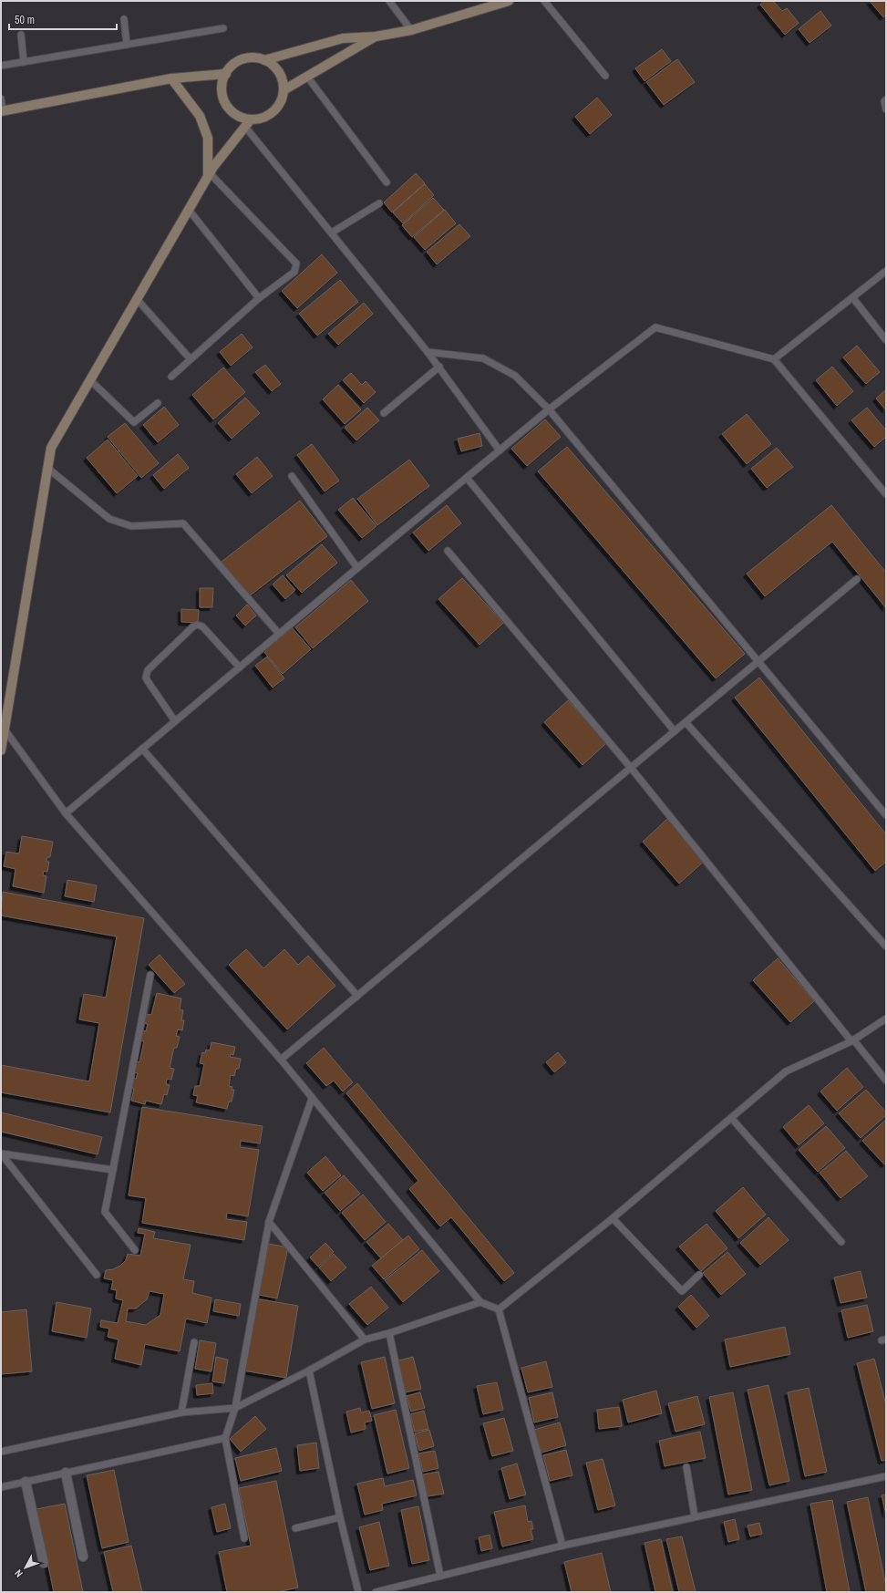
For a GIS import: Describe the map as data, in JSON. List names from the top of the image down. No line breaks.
{"scale_bar":"50 m","north":"bottom left"}
